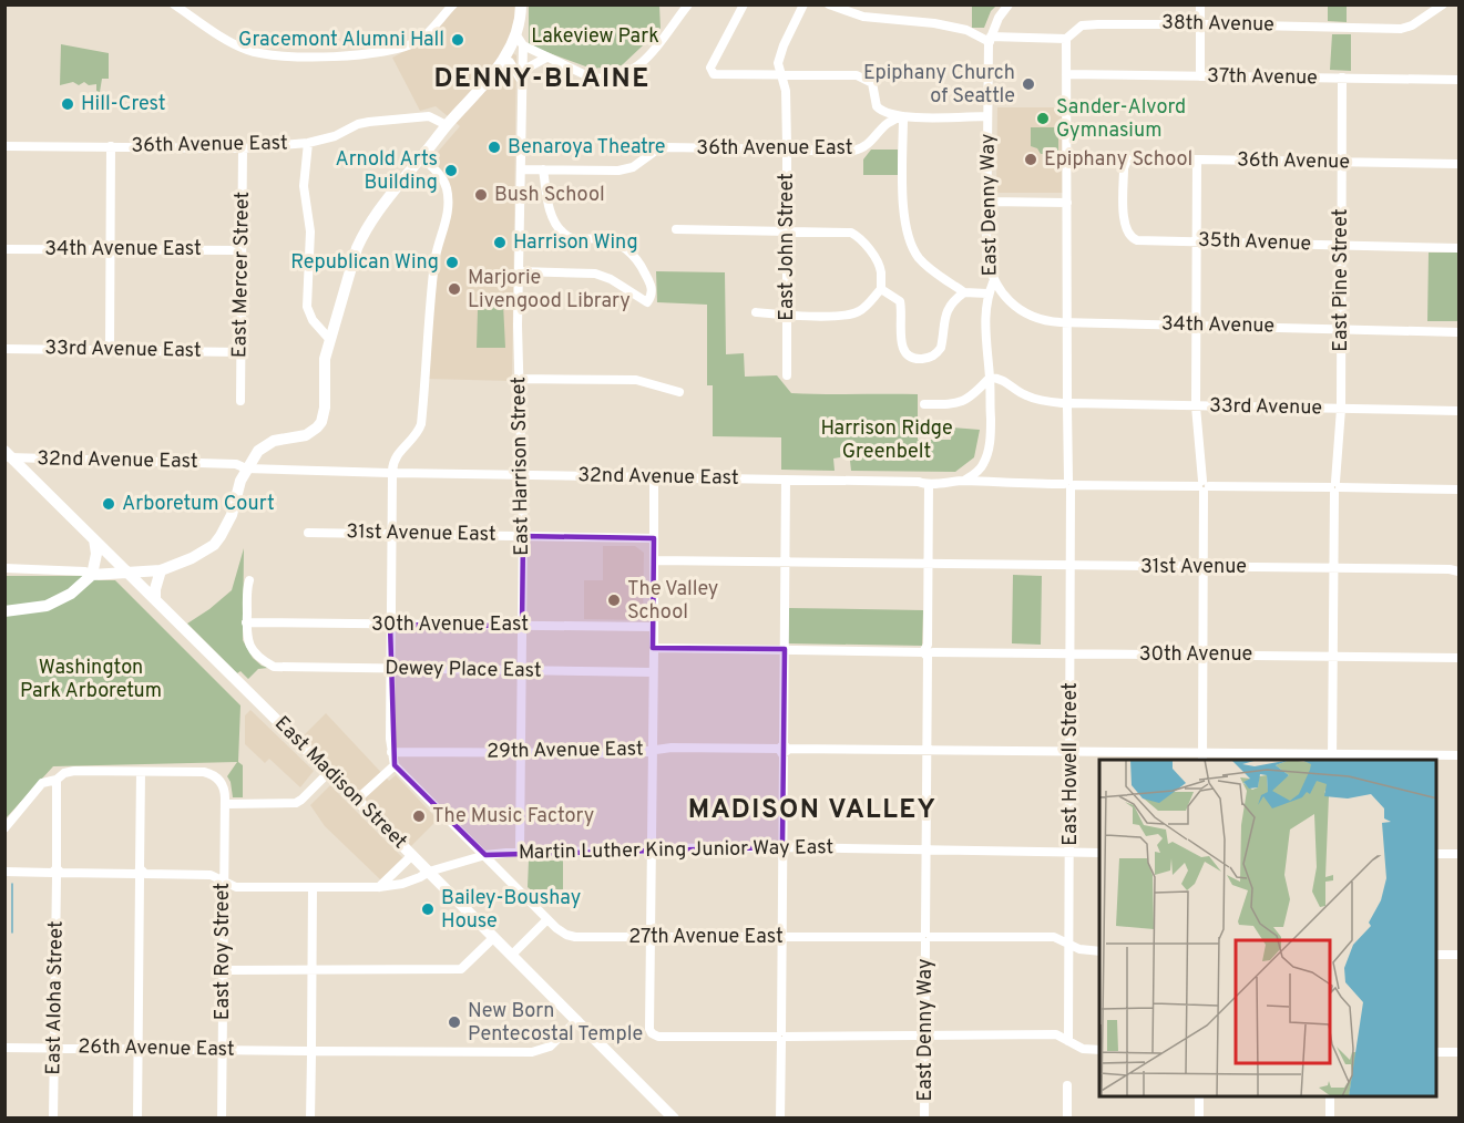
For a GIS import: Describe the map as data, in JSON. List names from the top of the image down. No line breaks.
{"streets":{"main road":["East Madison Street"],"street":["38th Avenue","37th Avenue","36th Avenue East","36th Avenue","East Denny Way","35th Avenue","East John Street","34th Avenue East","East Mercer Street","East Pine Street","34th Avenue","33rd Avenue East","33rd Avenue","32nd Avenue East","East Harrison Street","31st Avenue East","31st Avenue","30th Avenue East","30th Avenue","Dewey Place East","29th Avenue East","East Howell Street","Martin Luther King Junior Way East","27th Avenue East","East Roy Street","East Aloha Street","26th Avenue East"]},"crossings":[["38th Avenue","East Denny Way"],["38th Avenue","East Howell Street"],["37th Avenue","East Pine Street"],["37th Avenue","East Howell Street"],["36th Avenue East","East John Street"],["36th Avenue East","East Mercer Street"],["36th Avenue East","East Harrison Street"],["36th Avenue","35th Avenue"],["36th Avenue","East Pine Street"],["East Denny Way","34th Avenue"],["East Denny Way","33rd Avenue"],["East Denny Way","32nd Avenue East"],["East Denny Way","31st Avenue"],["East Denny Way","30th Avenue"],["East Denny Way","29th Avenue East"],["East Denny Way","Martin Luther King Junior Way East"],["East Denny Way","27th Avenue East"],["35th Avenue","East Pine Street"],["34th Avenue East","East Mercer Street"],["East Mercer Street","33rd Avenue East"],["East Pine Street","34th Avenue"],["East Pine Street","33rd Avenue"],["East Pine Street","32nd Avenue East"],["East Pine Street","31st Avenue"],["East Pine Street","30th Avenue"],["East Pine Street","29th Avenue East"],["34th Avenue","East Howell Street"],["33rd Avenue","East Howell Street"],["32nd Avenue East","East Harrison Street"],["32nd Avenue East","East Howell Street"],["32nd Avenue East","East Madison Street"],["East Harrison Street","31st Avenue East"],["East Harrison Street","30th Avenue East"],["East Harrison Street","Dewey Place East"],["East Harrison Street","29th Avenue East"],["East Harrison Street","Martin Luther King Junior Way East"],["31st Avenue","East Howell Street"],["30th Avenue East","Dewey Place East"],["30th Avenue","East Howell Street"],["29th Avenue East","East Howell Street"],["East Howell Street","Martin Luther King Junior Way East"],["East Howell Street","27th Avenue East"],["East Madison Street","Martin Luther King Junior Way East"],["East Madison Street","26th Avenue East"],["Martin Luther King Junior Way East","27th Avenue East"],["Martin Luther King Junior Way East","East Roy Street"],["Martin Luther King Junior Way East","East Aloha Street"],["East Roy Street","26th Avenue East"],["East Aloha Street","26th Avenue East"]],"districts":["DENNY-BLAINE","MADISON VALLEY"],"parks":["Lakeview Park","Harrison Ridge Greenbelt","Washington Park Arboretum"],"places":["Gracemont Alumni Hall","Epiphany Church of Seattle","Hill-Crest","Sander-Alvord Gymnasium","Benaroya Theatre","Epiphany School","Arnold Arts Building","Bush School","Harrison Wing","Republican Wing","Marjorie Livengood Library","Arboretum Court","The Valley School","The Music Factory","Bailey-Boushay House","New Born Pentecostal Temple"]}
